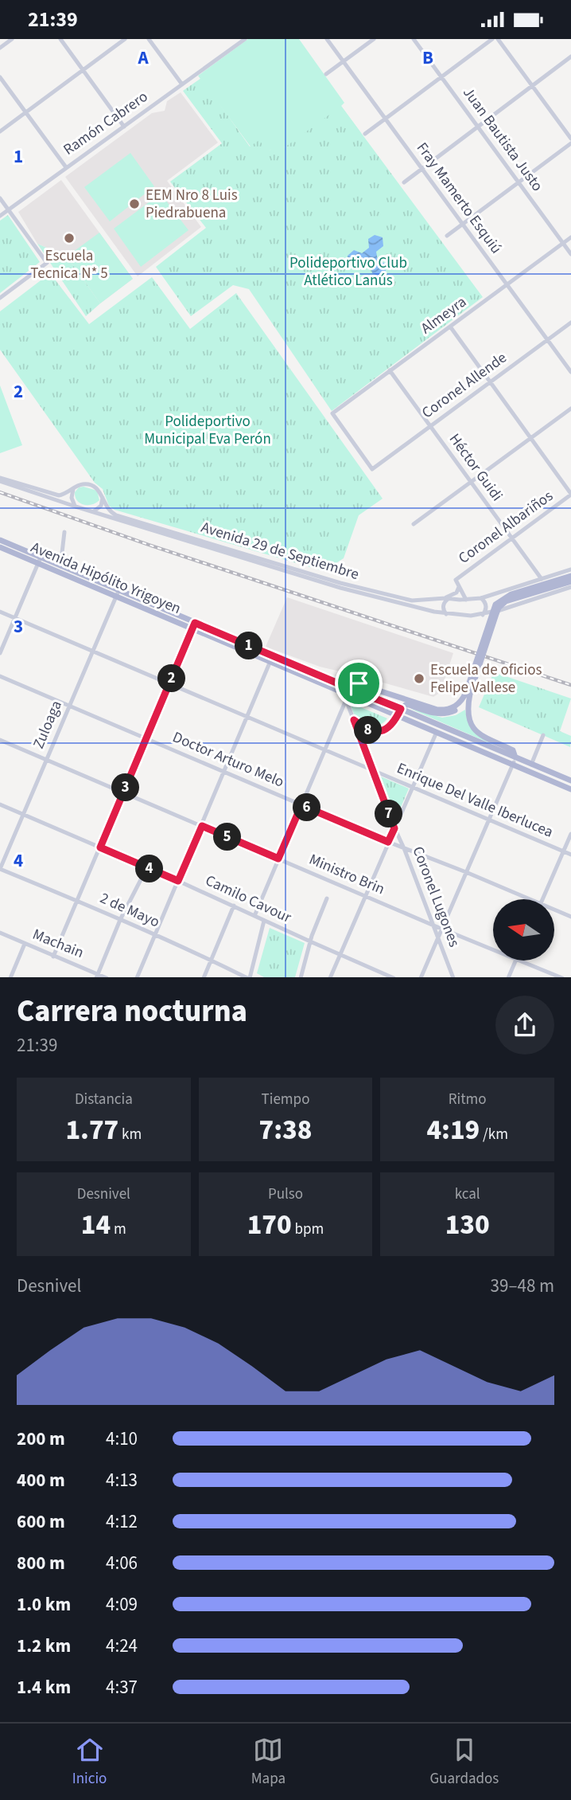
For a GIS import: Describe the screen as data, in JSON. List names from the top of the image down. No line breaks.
{"streets":{"main road":["Avenida Hipólito Yrigoyen"],"street":["Ramón Cabrero","Juan Bautista Justo","Fray Mamerto Esquiú","Almeyra","Coronel Allende","Héctor Guidi","Coronel Albariños","Avenida 29 de Septiembre","Zuloaga","Doctor Arturo Melo","Enrique Del Valle Iberlucea","Ministro Brin","Coronel Lugones","Camilo Cavour","2 de Mayo","Machain"]},"crossings":[["Juan Bautista Justo","Almeyra"],["Fray Mamerto Esquiú","Almeyra"],["Fray Mamerto Esquiú","Coronel Allende"],["Almeyra","Coronel Allende"],["Almeyra","Héctor Guidi"],["Coronel Allende","Héctor Guidi"],["Héctor Guidi","Coronel Albariños"],["Héctor Guidi","Avenida 29 de Septiembre"],["Coronel Albariños","Avenida 29 de Septiembre"],["Avenida Hipólito Yrigoyen","Zuloaga"],["Avenida Hipólito Yrigoyen","Coronel Lugones"],["Zuloaga","Doctor Arturo Melo"],["Zuloaga","Enrique Del Valle Iberlucea"],["Zuloaga","Ministro Brin"],["Zuloaga","Camilo Cavour"],["Zuloaga","2 de Mayo"],["Doctor Arturo Melo","Coronel Lugones"],["Enrique Del Valle Iberlucea","Coronel Lugones"],["Ministro Brin","Coronel Lugones"]],"parks":["Polideportivo Club Atlético Lanús","Polideportivo Municipal Eva Perón"],"places":["EEM Nro 8 Luis Piedrabuena","Escuela Tecnica N* 5","Escuela de oficios Felipe Vallese"],"north":"left","page":{"status":"21:39","pins":["1","2","8","3","6","7","5","4"],"heading":["Carrera nocturna","21:39"],"stats":[["Distancia","1.77 km"],["Tiempo","7:38"],["Ritmo","4:19 /km"],["Desnivel","14 m"],["Pulso","170 bpm"],["kcal","130"]],"chart":["Desnivel","39–48 m"],"list":[{"name":"200 m","note":"4:10"},{"name":"400 m","note":"4:13"},{"name":"600 m","note":"4:12"},{"name":"800 m","note":"4:06"},{"name":"1.0 km","note":"4:09"},{"name":"1.2 km","note":"4:24"},{"name":"1.4 km","note":"4:37"}],"tabs":["Inicio","Mapa","Guardados"]},"grid":{"columns":["A","B"],"rows":["1","2","3","4"]}}
